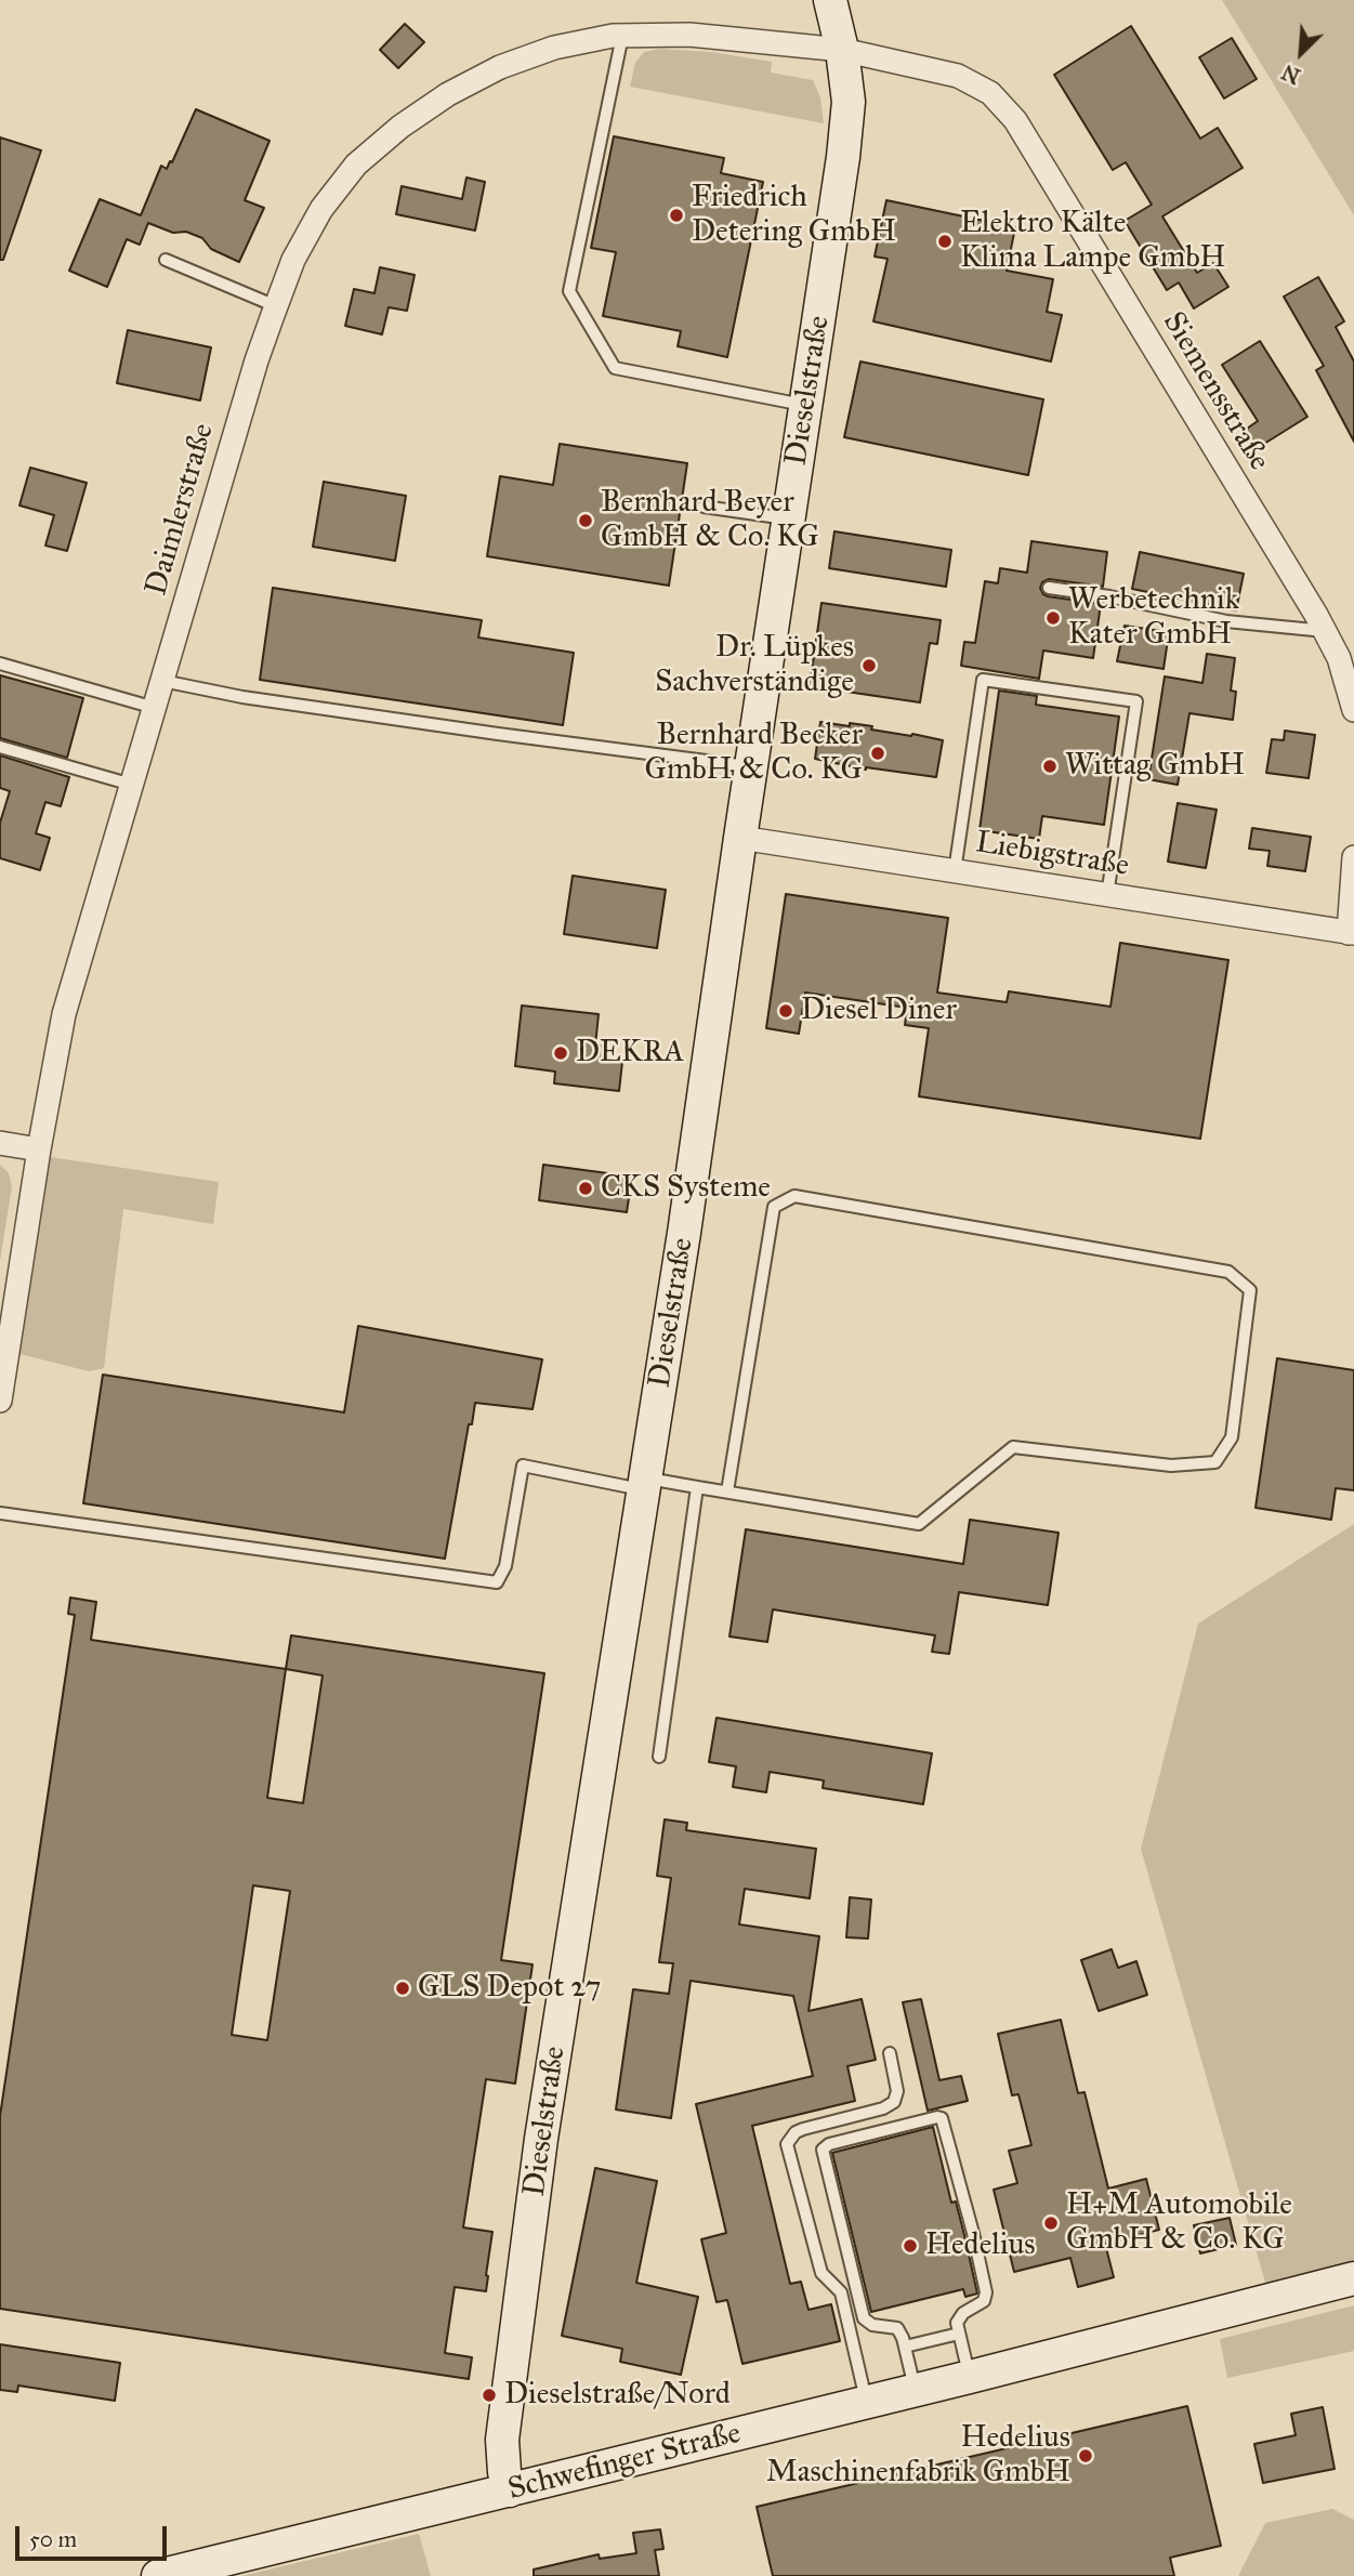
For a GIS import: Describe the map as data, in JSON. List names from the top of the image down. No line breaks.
{"streets":{"street":["Dieselstraße","Siemensstraße","Daimlerstraße","Liebigstraße","Schwefinger Straße"]},"crossings":[["Dieselstraße","Siemensstraße"],["Dieselstraße","Daimlerstraße"],["Dieselstraße","Liebigstraße"],["Dieselstraße","Schwefinger Straße"],["Siemensstraße","Daimlerstraße"]],"places":["Friedrich Detering GmbH","Elektro Kälte Klima Lampe GmbH","Bernhard Beyer GmbH & Co. KG","Werbetechnik Kater GmbH","Dr. Lüpkes Sachverständige","Bernhard Becker GmbH & Co. KG","Wittag GmbH","Diesel Diner","DEKRA","CKS Systeme","GLS Depot 27","H+M Automobile GmbH & Co. KG","Hedelius","Dieselstraße/Nord","Hedelius Maschinenfabrik GmbH"],"scale_bar":"50 m","north":"bottom left"}
